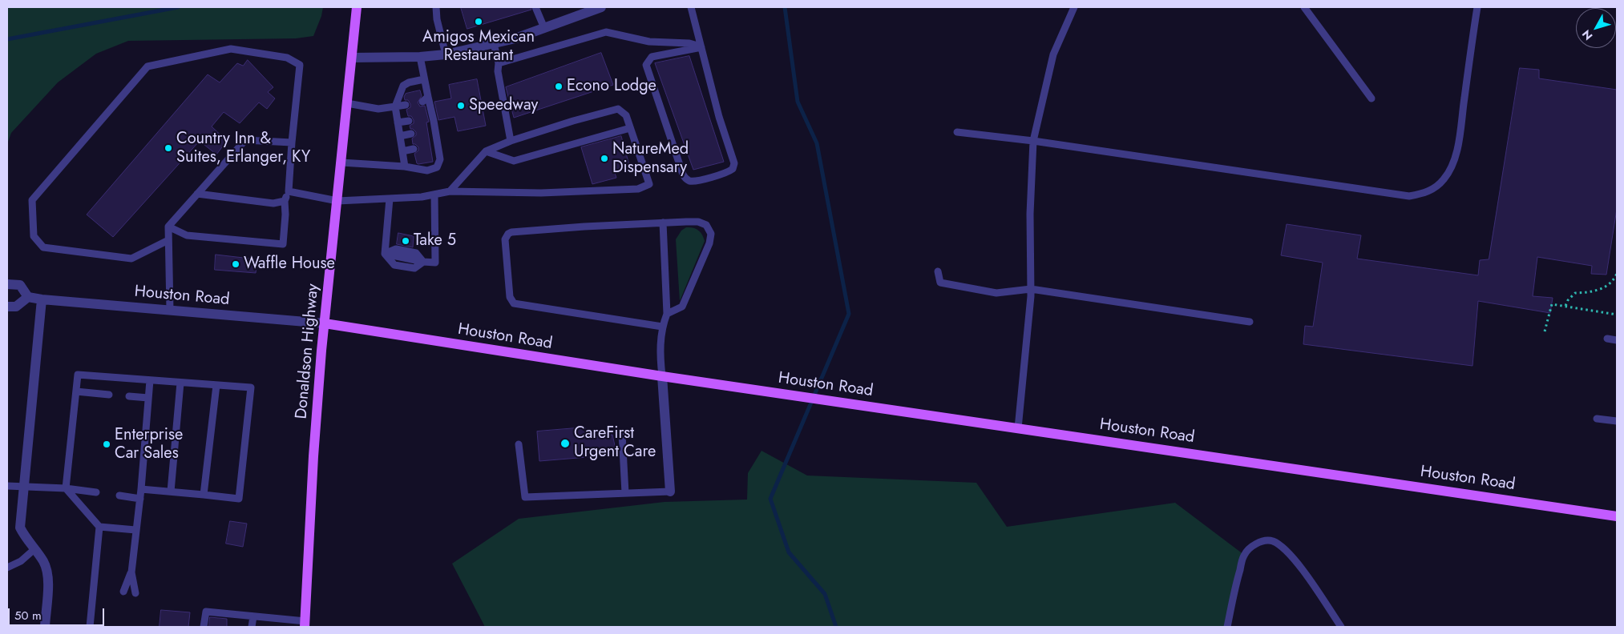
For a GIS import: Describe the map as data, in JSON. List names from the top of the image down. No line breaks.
{"streets":{"main road":["Houston Road","Donaldson Highway"]},"crossings":[["Houston Road","Donaldson Highway"]],"places":["Amigos Mexican Restaurant","Econo Lodge","Speedway","Country Inn & Suites, Erlanger, KY","NatureMed Dispensary","Take 5","Waffle House","CareFirst Urgent Care","Enterprise Car Sales"],"scale_bar":"50 m","north":"bottom left"}
